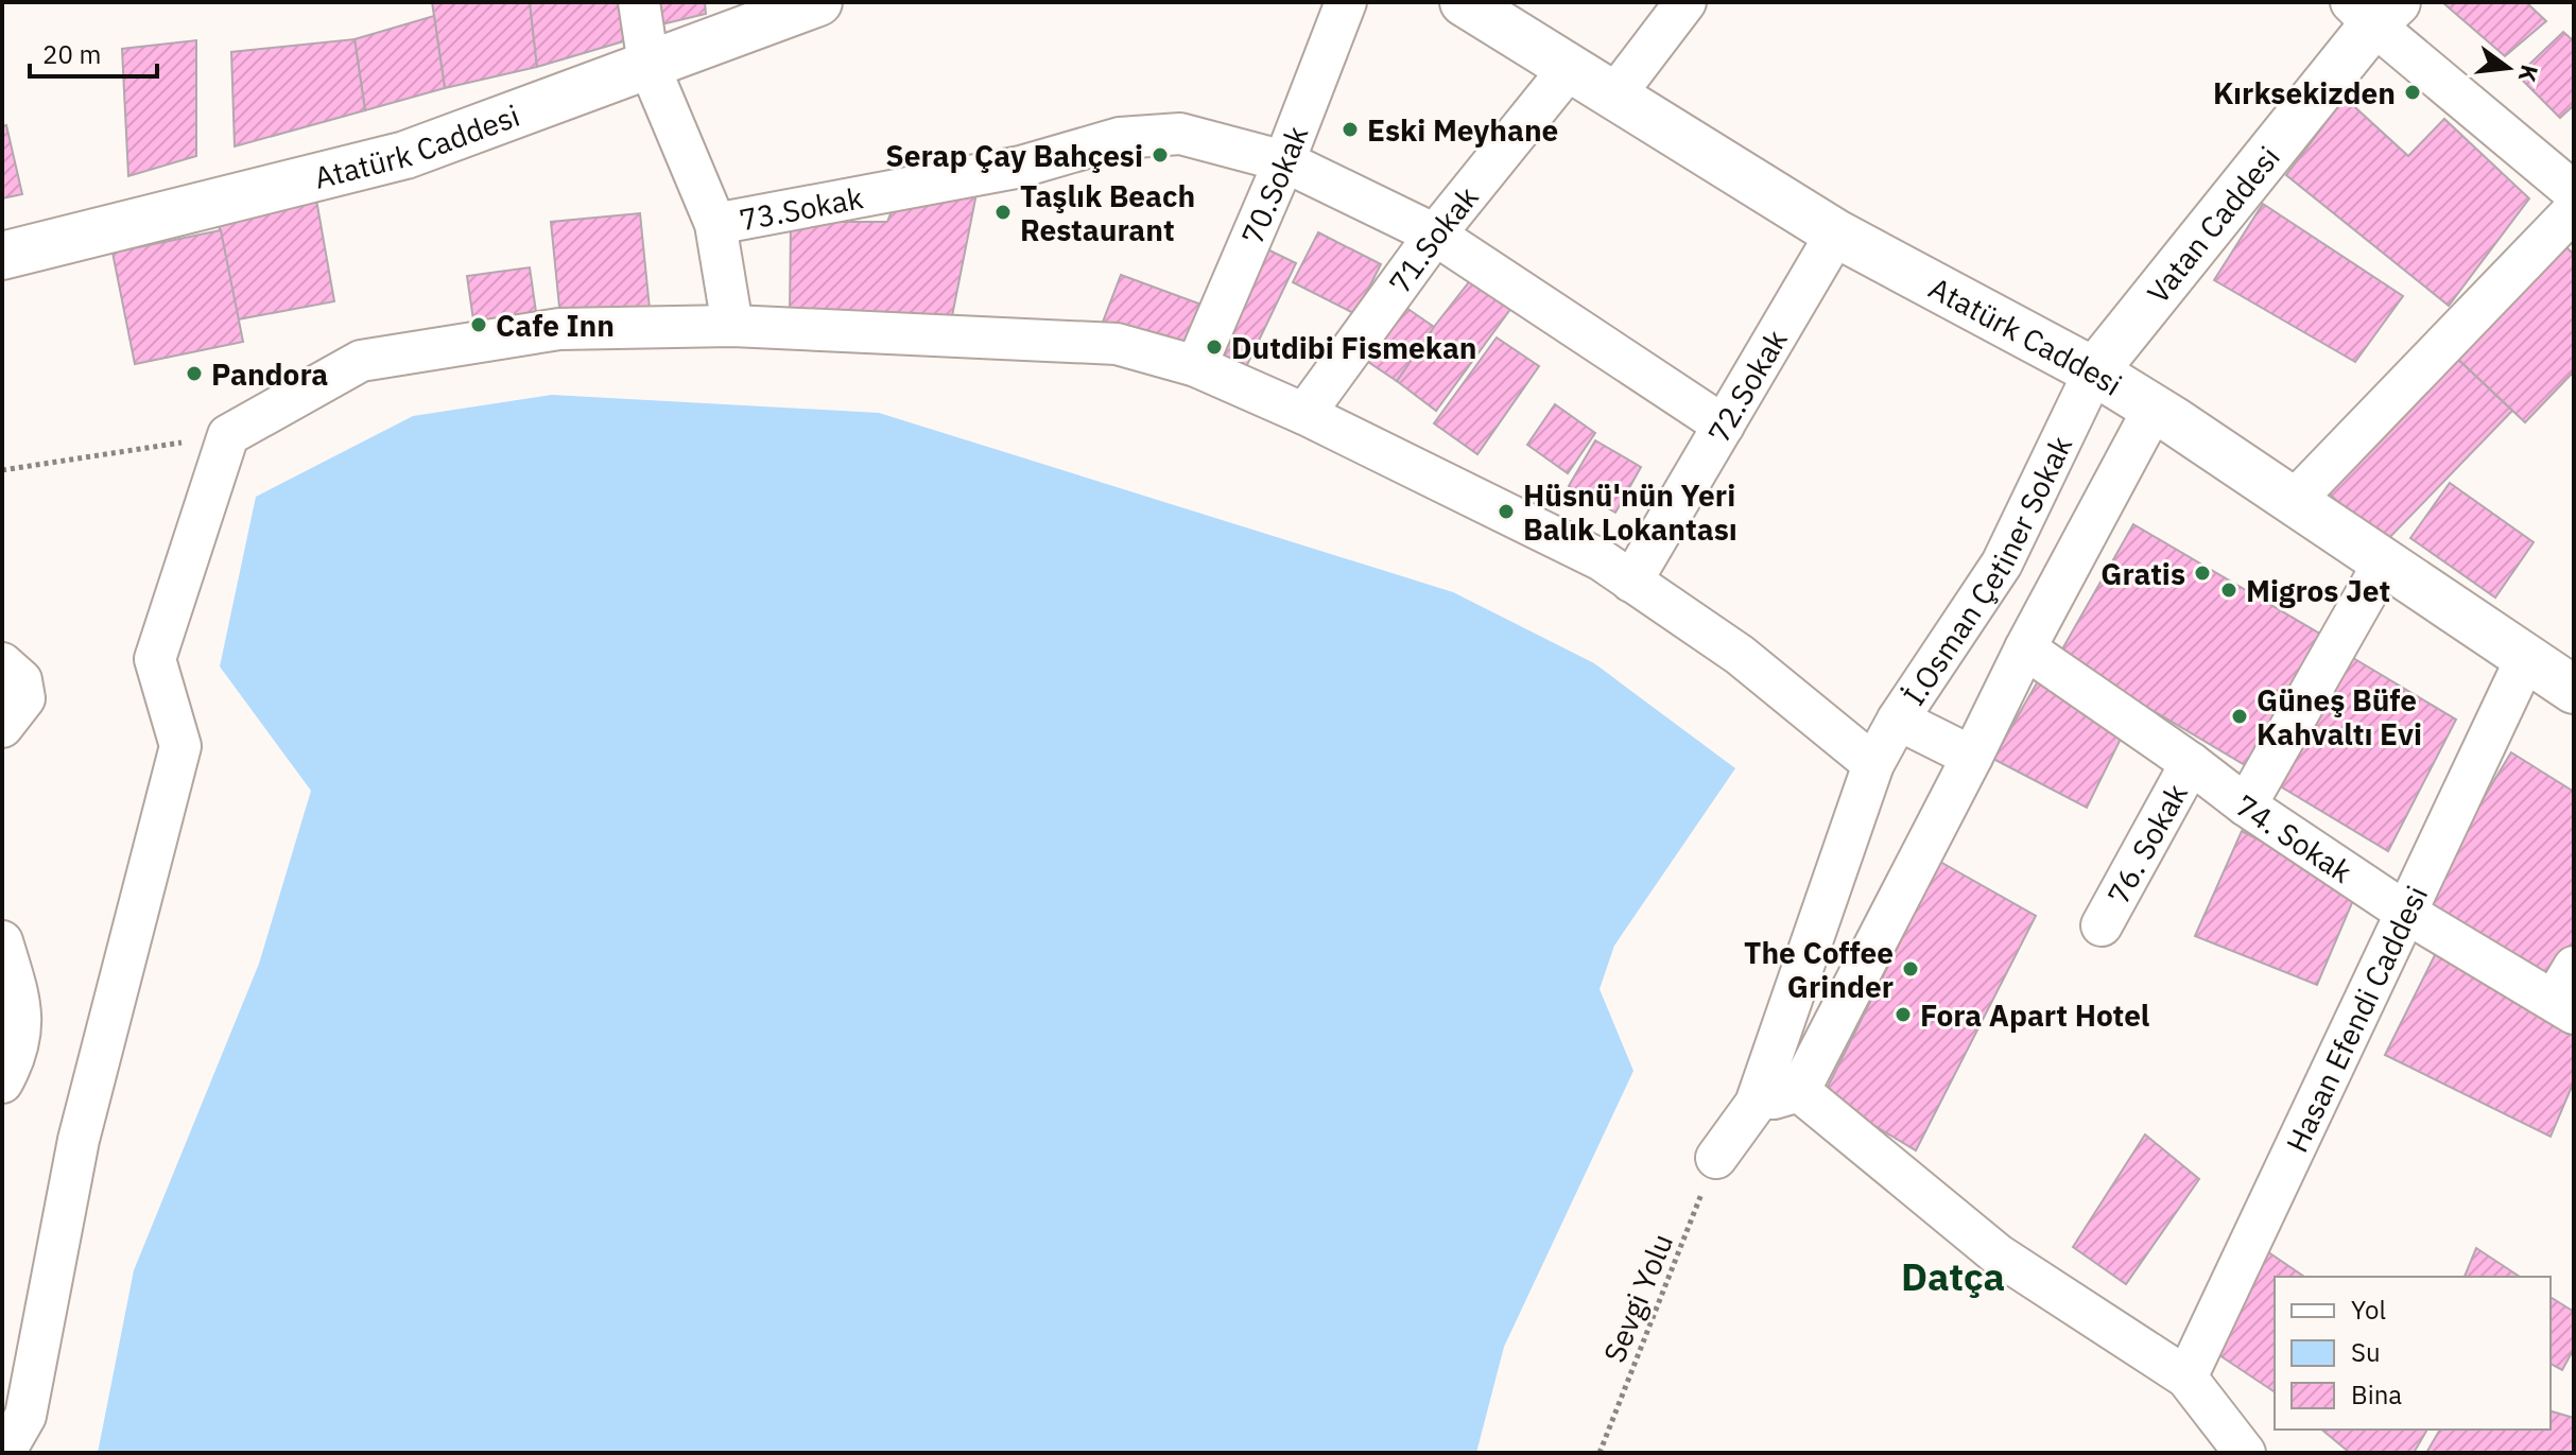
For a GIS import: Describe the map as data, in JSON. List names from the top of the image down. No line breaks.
{"streets":{"main road":["Atatürk Caddesi","Vatan Caddesi"],"street":["70.Sokak","73.Sokak","71.Sokak","72.Sokak","İ.Osman Çetiner Sokak","74. Sokak","76. Sokak","Hasan Efendi Caddesi"],"path":["Sevgi Yolu"]},"crossings":[["Atatürk Caddesi","Vatan Caddesi"],["Atatürk Caddesi","71.Sokak"],["Atatürk Caddesi","72.Sokak"],["Atatürk Caddesi","İ.Osman Çetiner Sokak"],["Atatürk Caddesi","Hasan Efendi Caddesi"],["70.Sokak","73.Sokak"],["73.Sokak","71.Sokak"],["73.Sokak","72.Sokak"],["Vatan Caddesi","İ.Osman Çetiner Sokak"],["İ.Osman Çetiner Sokak","Sevgi Yolu"],["74. Sokak","76. Sokak"],["74. Sokak","Hasan Efendi Caddesi"]],"districts":["Datça"],"places":["Kırksekizden","Eski Meyhane","Serap Çay Bahçesi","Taşlık Beach Restaurant","Cafe Inn","Dutdibi Fismekan","Pandora","Hüsnü'nün Yeri Balık Lokantası","Gratis","Migros Jet","Güneş Büfe Kahvaltı Evi","The Coffee Grinder","Fora Apart Hotel"],"legend":["Yol","Su","Bina"],"scale_bar":"20 m","north":"right"}
